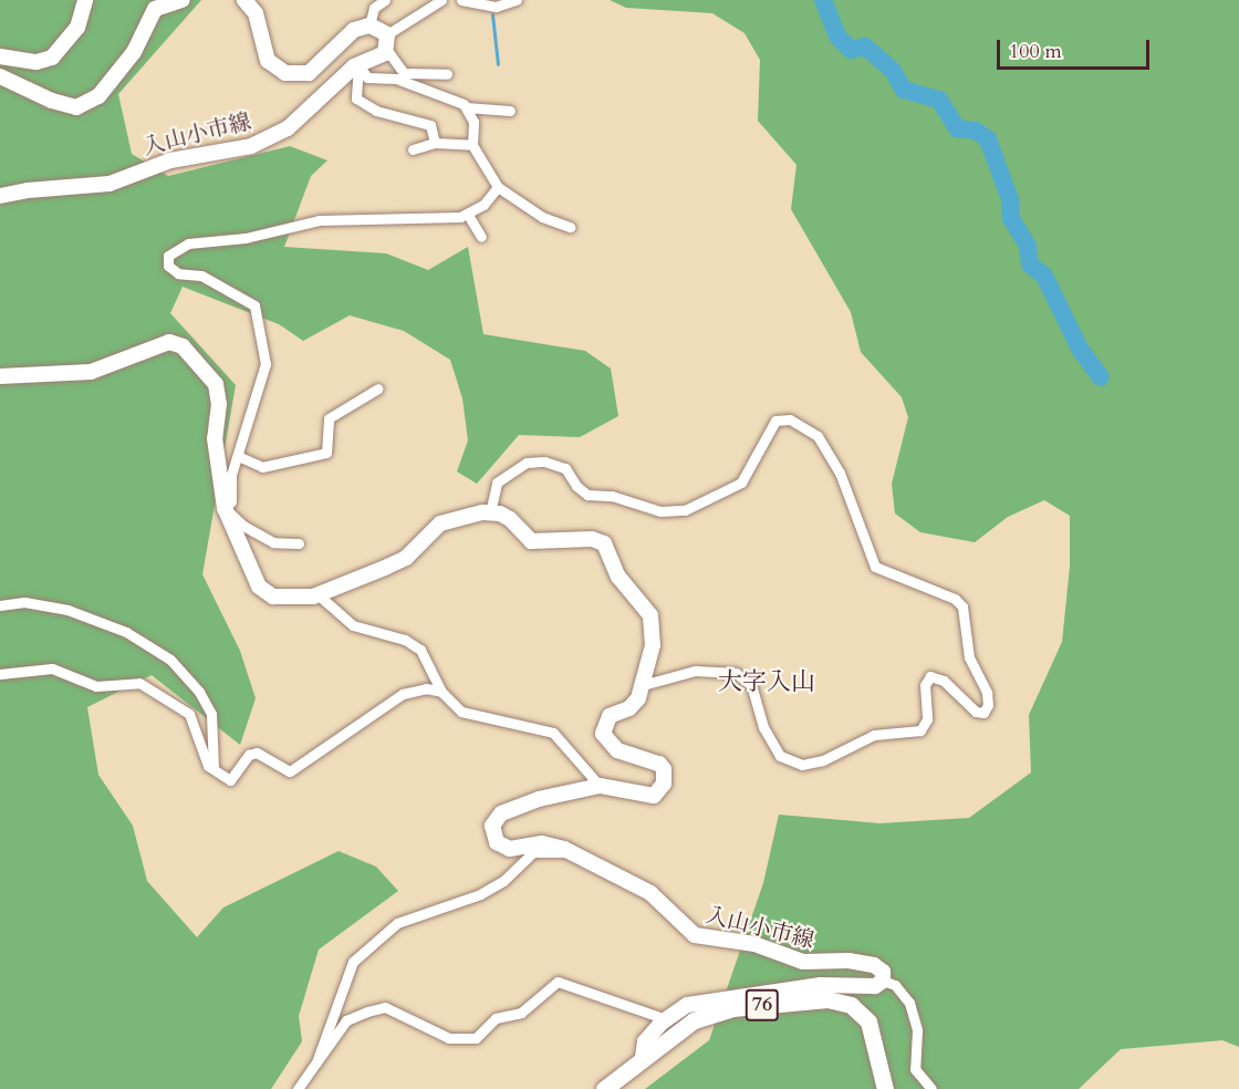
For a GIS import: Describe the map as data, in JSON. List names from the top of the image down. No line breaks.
{"streets":{"main road":["入山小市線","76"]},"crossings":[["入山小市線","76"]],"districts":["大字入山"],"scale_bar":"100 m"}
